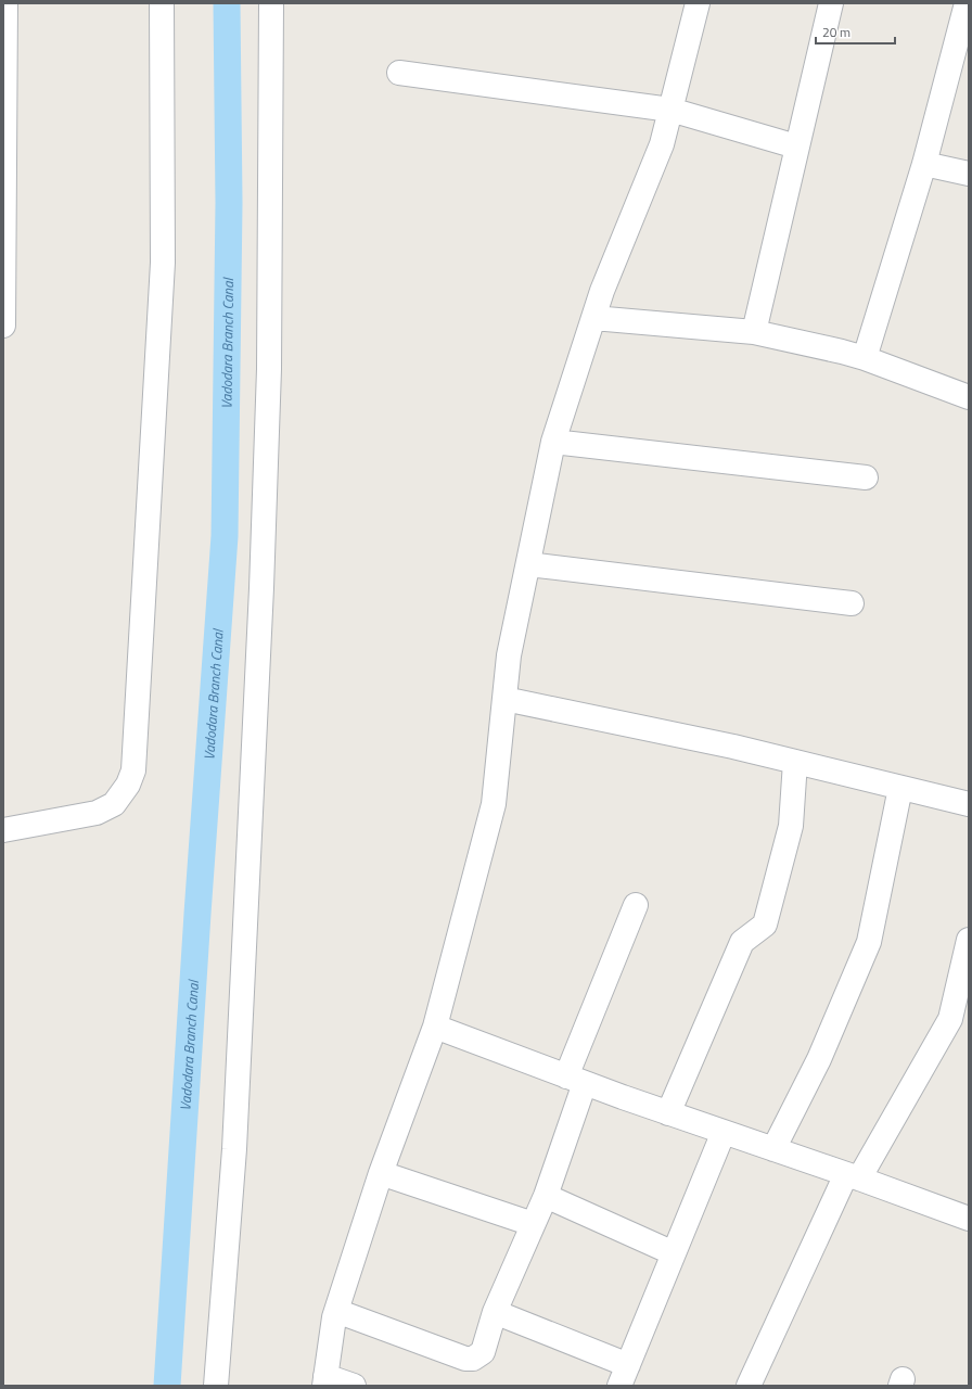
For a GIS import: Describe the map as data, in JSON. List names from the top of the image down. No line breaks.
{"water":["Vadodara Branch Canal"],"scale_bar":"20 m"}
